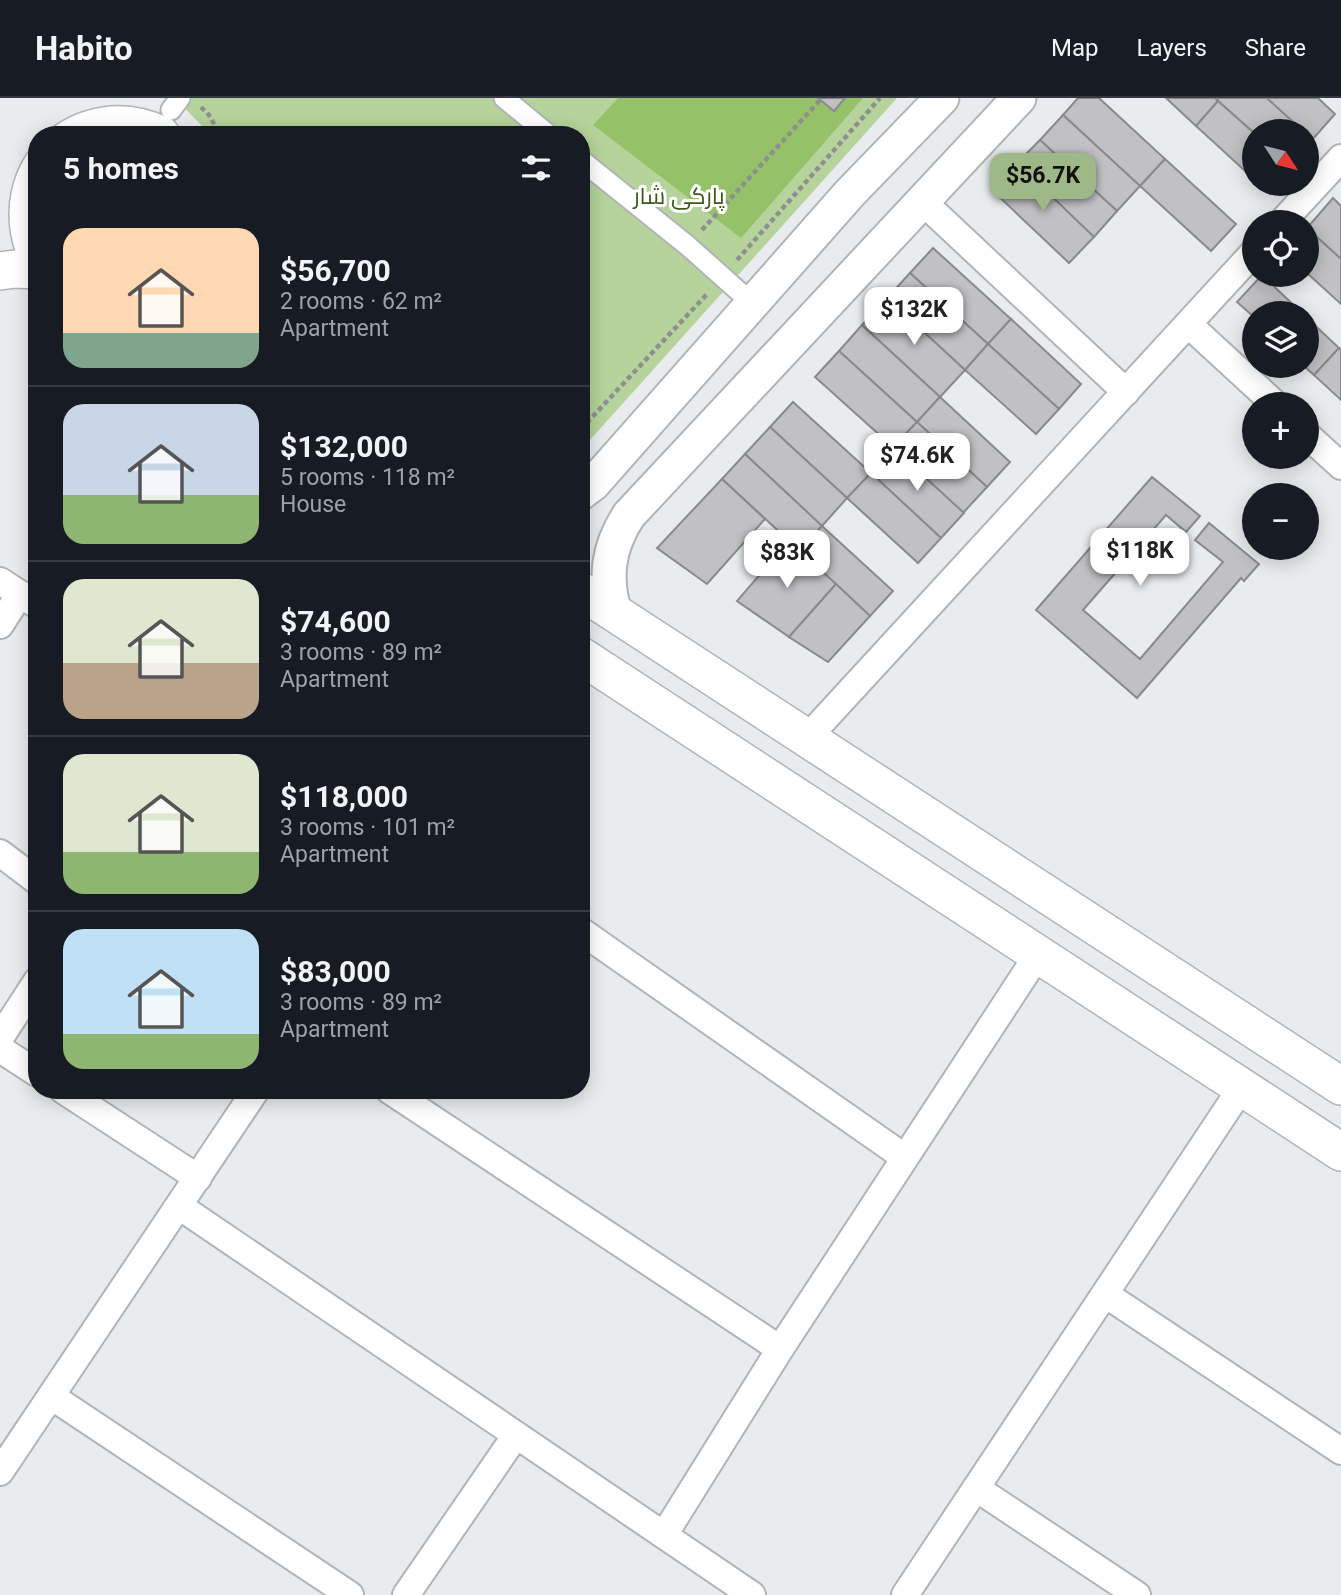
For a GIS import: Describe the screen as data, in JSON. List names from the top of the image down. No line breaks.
{"parks":["پارکی شار"],"north":"bottom right","page":{"header":"Habito","nav":["Map","Layers","Share"],"map_buttons":["+","−"],"heading":"5 homes","price":["$56.7K","$132K","$74.6K","$118K","$83K"],"list":[{"name":"$56,700","note":"2 rooms · 62 m² · Apartment"},{"name":"$132,000","note":"5 rooms · 118 m² · House"},{"name":"$74,600","note":"3 rooms · 89 m² · Apartment"},{"name":"$118,000","note":"3 rooms · 101 m² · Apartment"},{"name":"$83,000","note":"3 rooms · 89 m² · Apartment"}]}}
